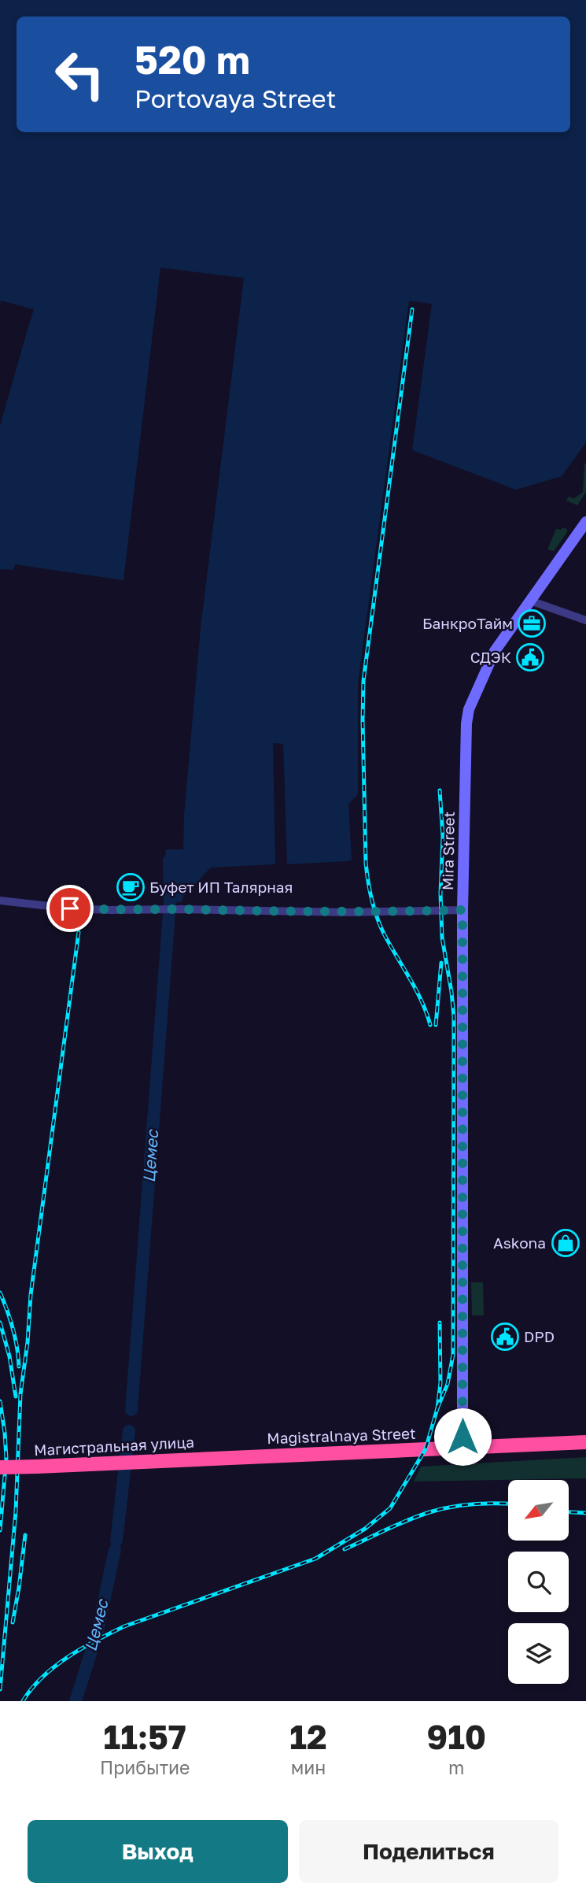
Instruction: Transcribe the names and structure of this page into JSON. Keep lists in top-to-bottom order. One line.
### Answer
{"streets":{"highway":["Magistralnaya Street","Магистральная улица"],"street":["Mira Street"]},"crossings":[["Mira Street","Magistralnaya Street"],["Magistralnaya Street","Магистральная улица"]],"water":["Цемес"],"places":{"office":["БанкроТайм"],"public building":["СДЭК","DPD"],"cafe":["Буфет ИП Талярная"],"shop":["Askona"]},"north":"bottom left","page":{"turn":["520 m","Portovaya Street"],"eta":["11:57","Прибытие","12","мин","910","m"],"buttons":["Выход","Поделиться"]}}
